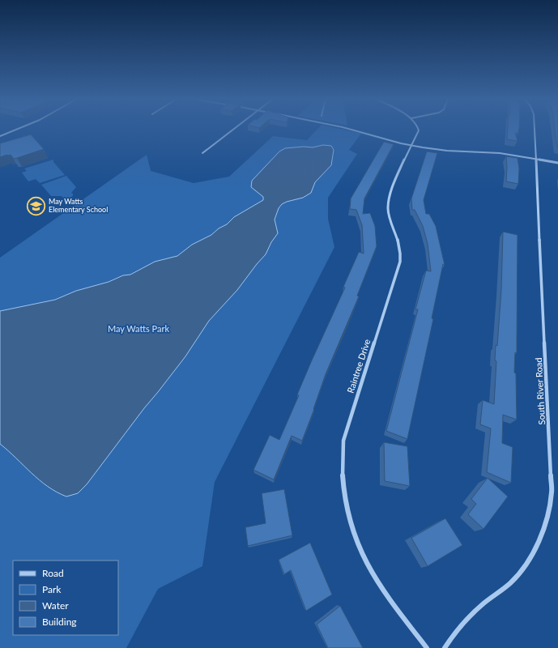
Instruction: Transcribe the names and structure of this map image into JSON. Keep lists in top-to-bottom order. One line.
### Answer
{"streets":{"street":["Raintree Drive","South River Road"]},"parks":["May Watts Park"],"places":{"school or university":["May Watts Elementary School"]},"legend":["Road","Park","Water","Building"]}
